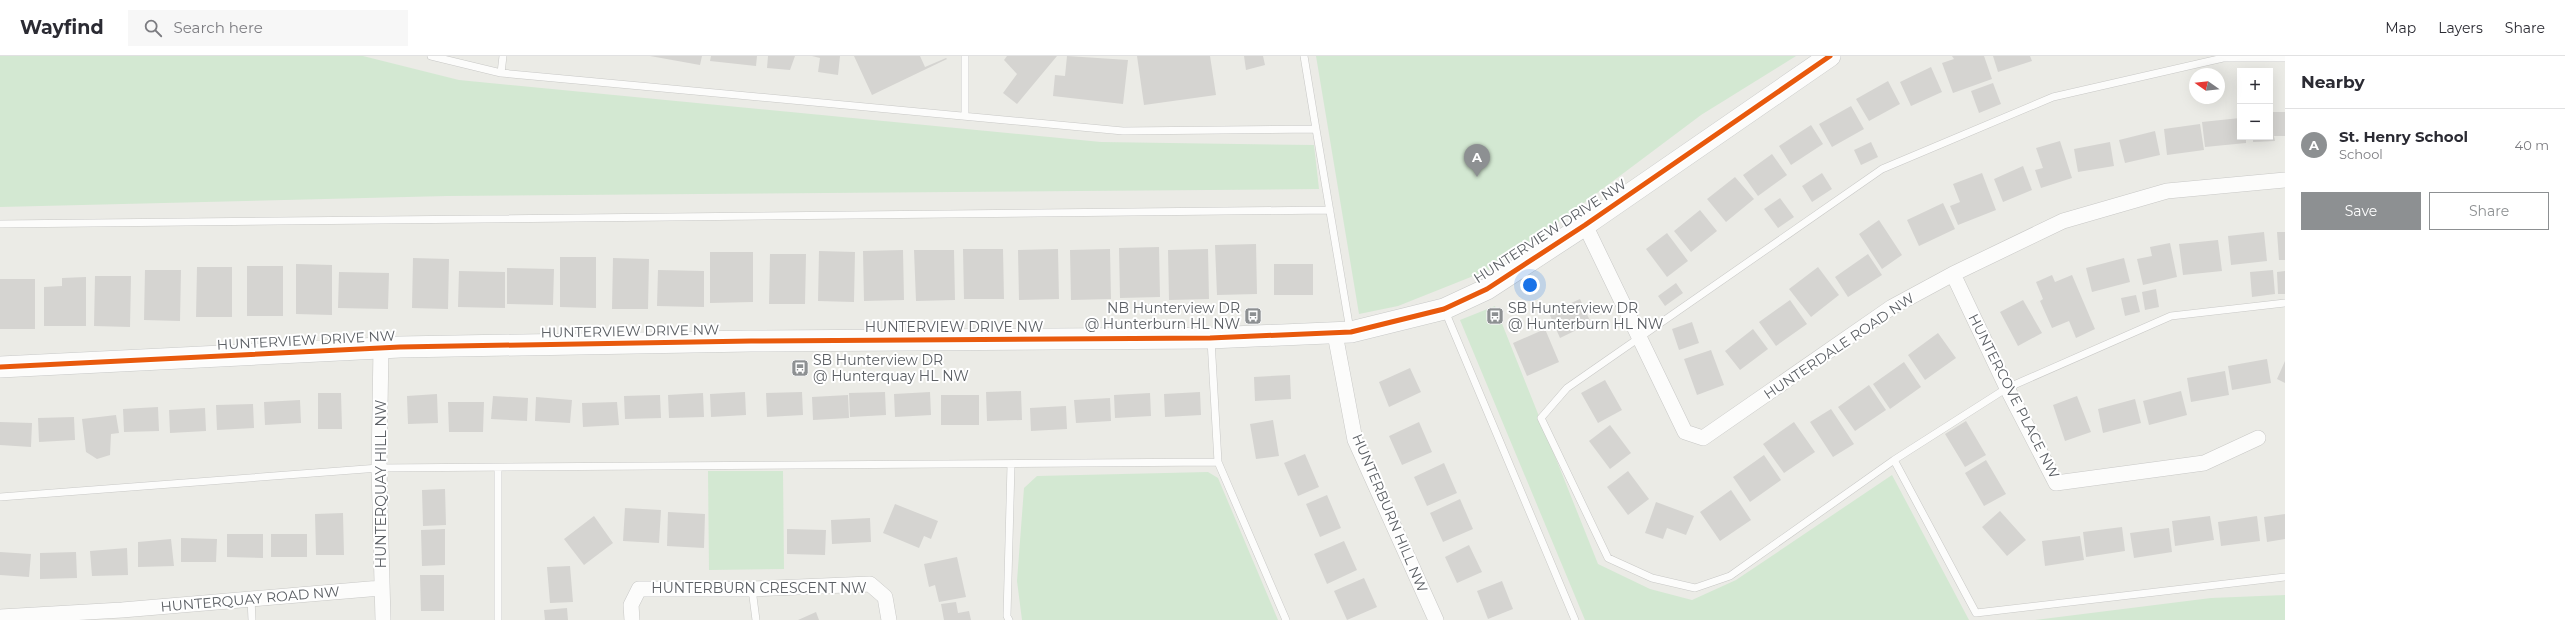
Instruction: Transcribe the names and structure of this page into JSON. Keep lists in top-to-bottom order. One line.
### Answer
{"streets":{"street":["HUNTERVIEW DRIVE NW","HUNTERDALE ROAD NW","HUNTERCOVE PLACE NW","HUNTERQUAY HILL NW","HUNTERBURN HILL NW","HUNTERBURN CRESCENT NW","HUNTERQUAY ROAD NW"]},"crossings":[["HUNTERVIEW DRIVE NW","HUNTERDALE ROAD NW"],["HUNTERVIEW DRIVE NW","HUNTERQUAY HILL NW"],["HUNTERVIEW DRIVE NW","HUNTERBURN HILL NW"],["HUNTERDALE ROAD NW","HUNTERCOVE PLACE NW"],["HUNTERQUAY HILL NW","HUNTERQUAY ROAD NW"]],"places":{"bus stop":["NB Hunterview DR @ Hunterburn HL NW","SB Hunterview DR @ Hunterburn HL NW","SB Hunterview DR @ Hunterquay HL NW"]},"north":"left","page":{"header":"Wayfind","search":"Search here","nav":["Map","Layers","Share"],"heading":"Nearby","map_buttons":["+","−"],"list":[{"mark":"A","name":"St. Henry School","note":"School","value":"40 m"}],"pins":"A","buttons":["Save","Share"]}}
